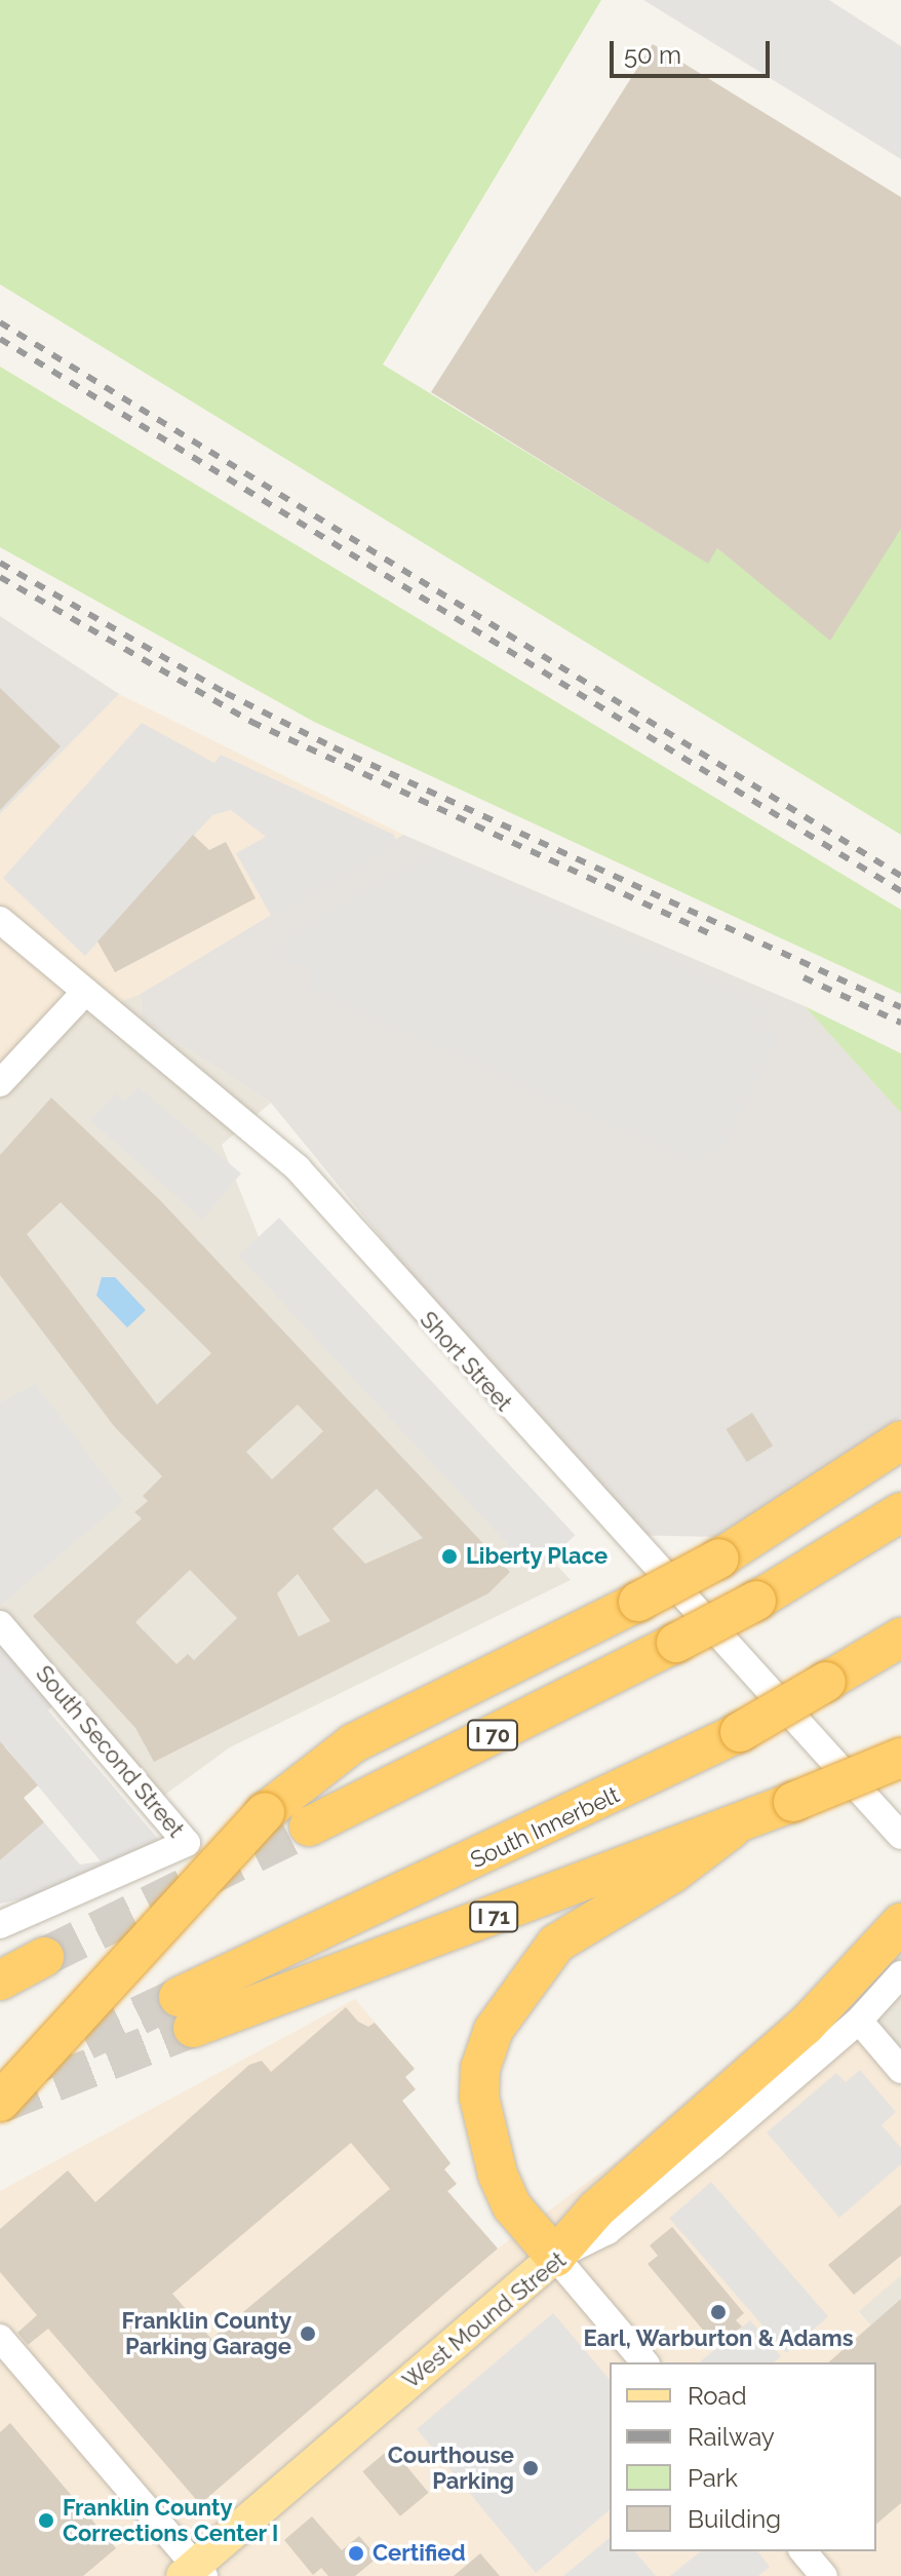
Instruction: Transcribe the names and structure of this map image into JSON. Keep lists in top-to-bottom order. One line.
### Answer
{"streets":{"highway":["I 70","South Innerbelt","I 71"],"main road":["West Mound Street"],"street":["Short Street","South Second Street"]},"crossings":[["South Innerbelt","I 71"]],"places":["Liberty Place","Earl, Warburton & Adams","Franklin County Parking Garage","Courthouse Parking","Franklin County Corrections Center I","Certified"],"legend":["Road","Railway","Park","Building"],"scale_bar":"50 m"}
